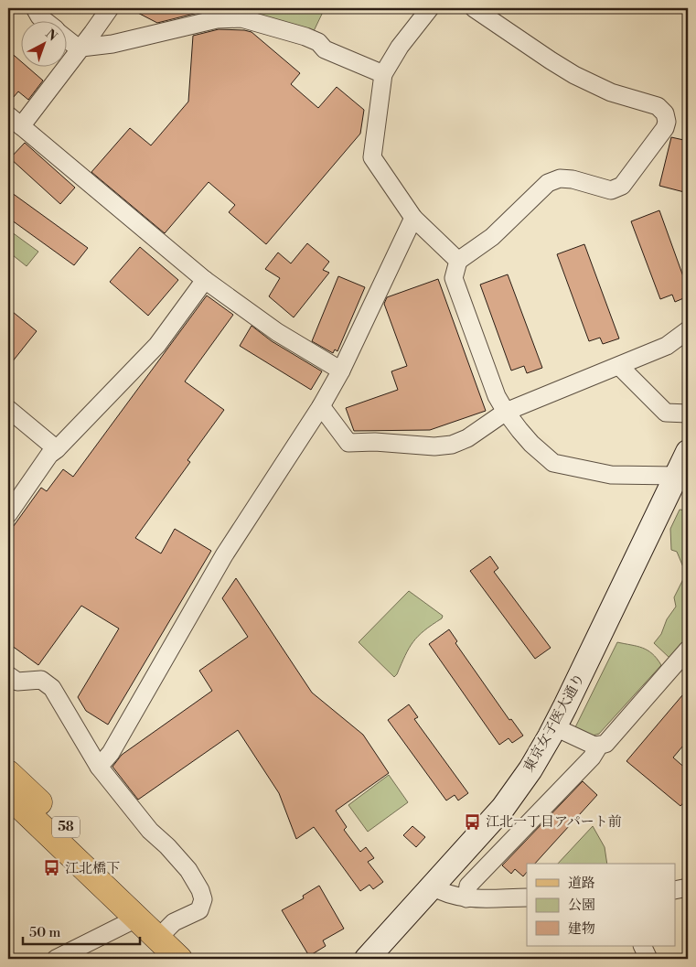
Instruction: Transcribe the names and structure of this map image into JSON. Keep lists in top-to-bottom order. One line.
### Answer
{"streets":{"main road":["58"],"street":["東京女子医大通り"]},"places":{"bus stop":["江北一丁目アパート前","江北橋下"]},"legend":["道路","公園","建物"],"scale_bar":"50 m","north":"top right"}
